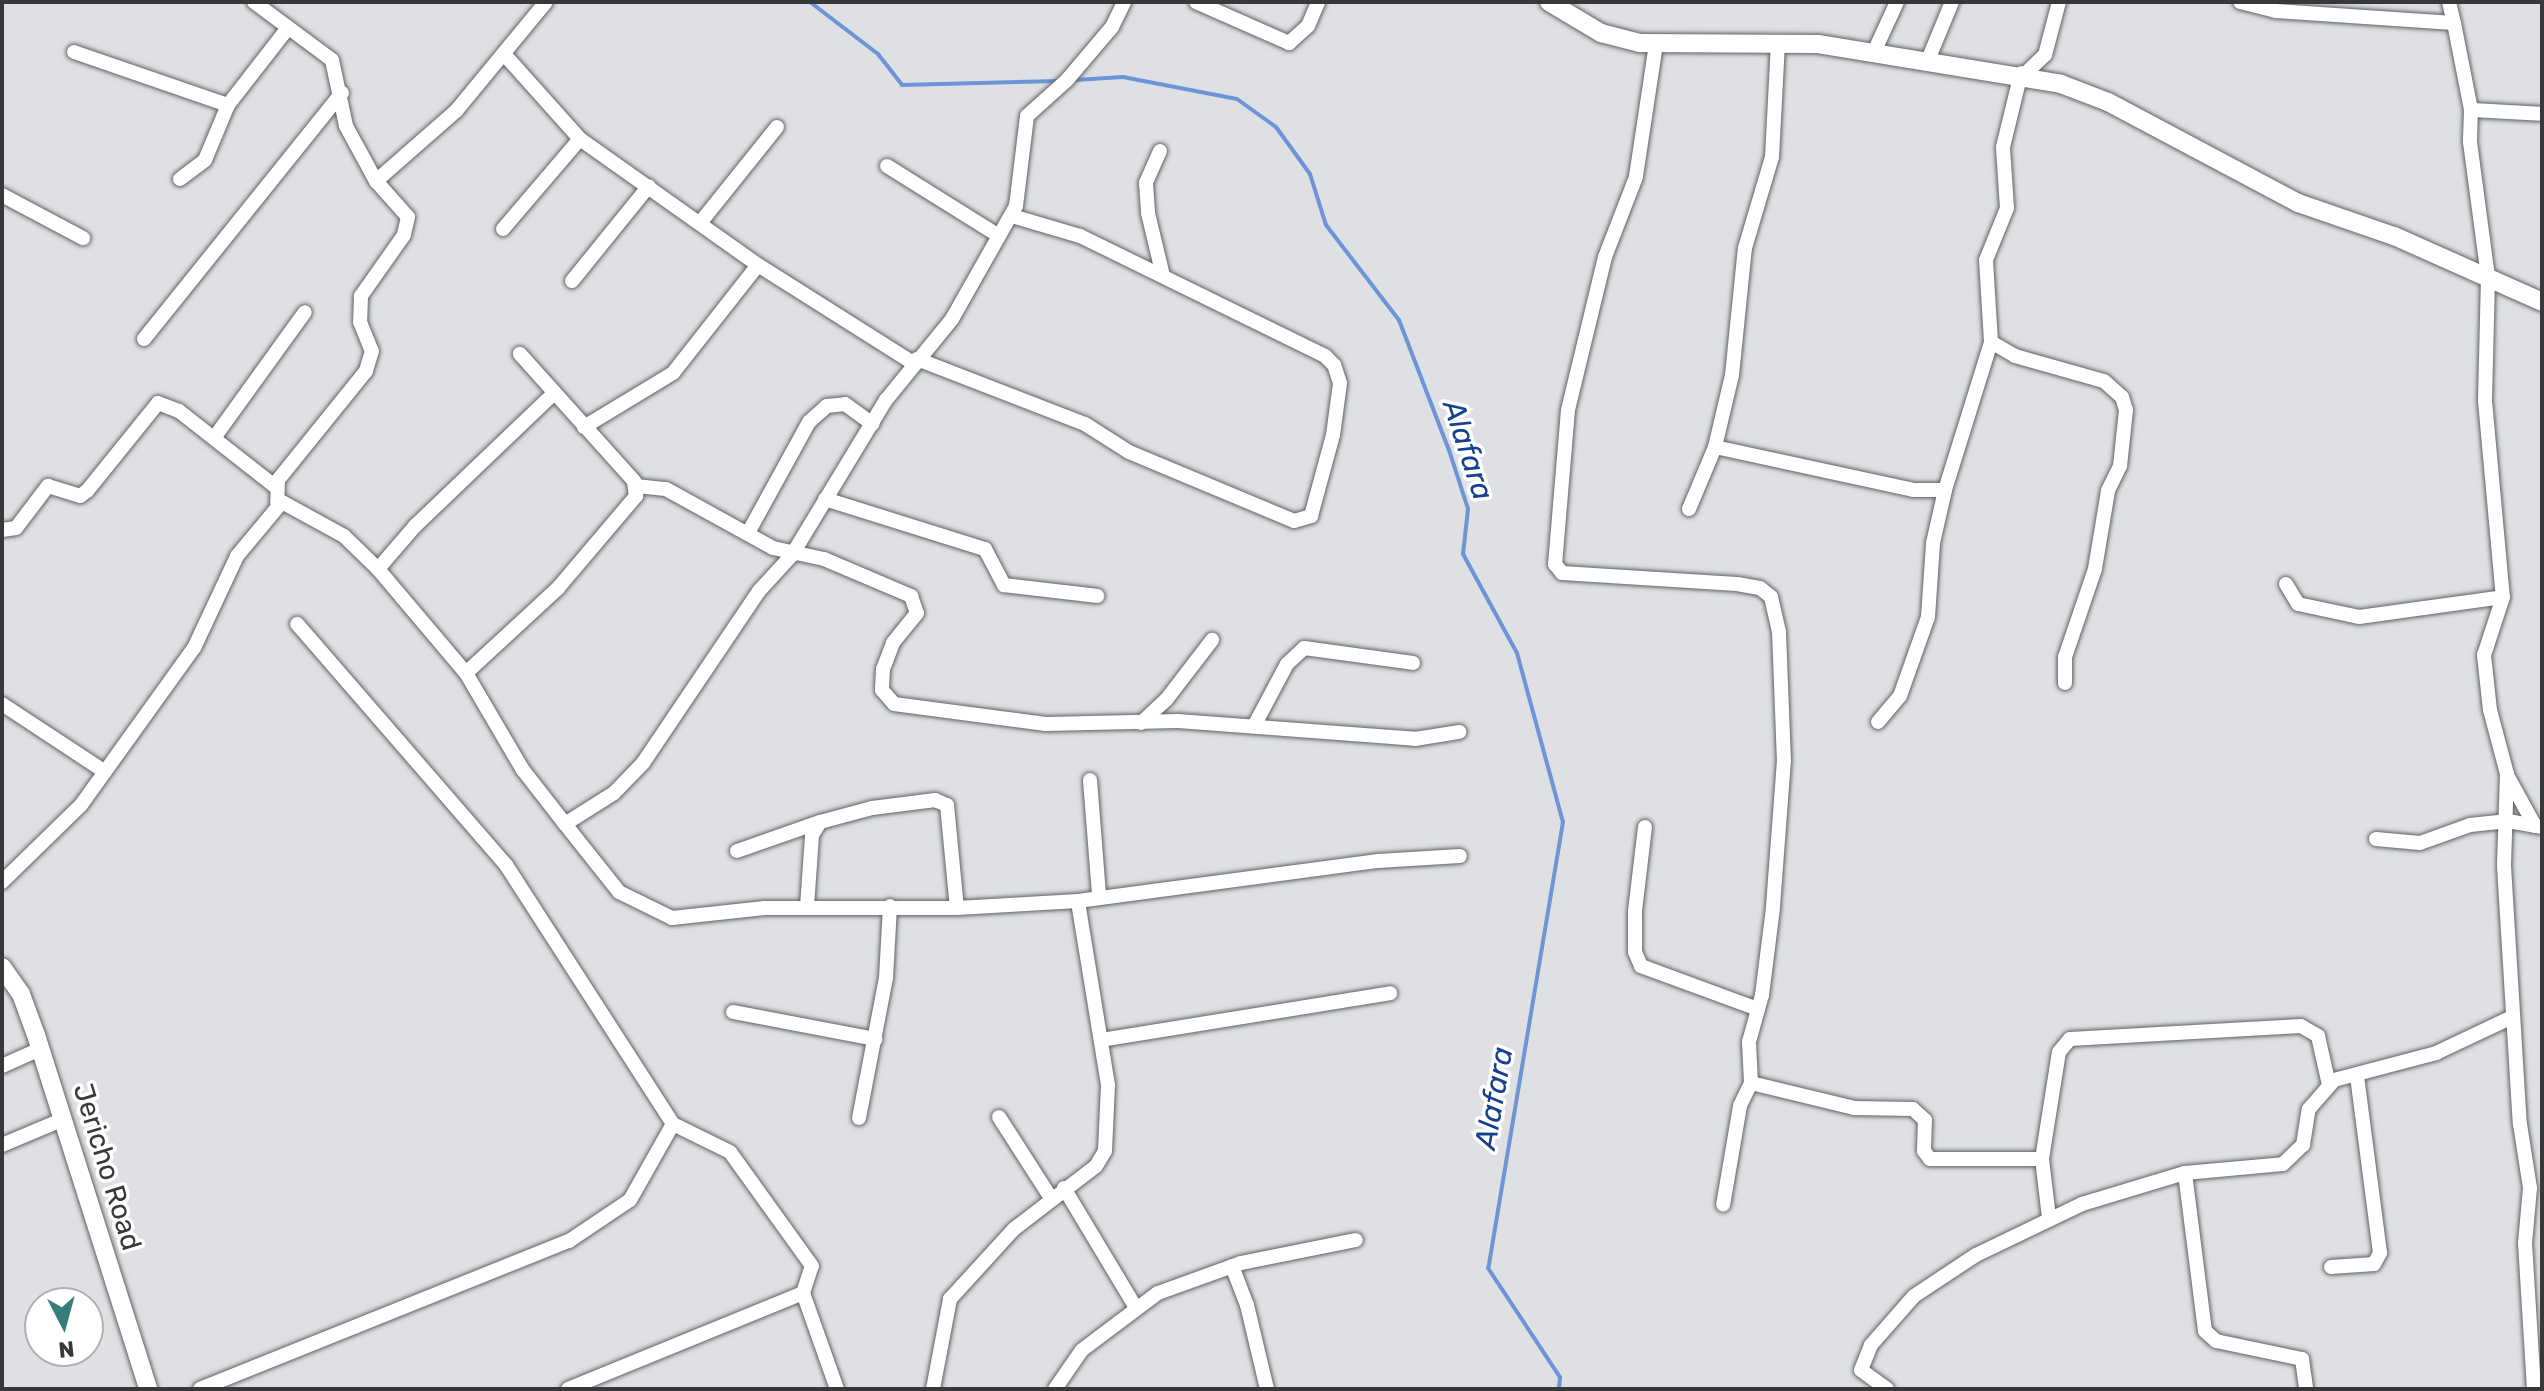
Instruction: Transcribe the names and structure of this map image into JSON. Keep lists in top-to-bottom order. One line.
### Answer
{"streets":{"street":["Jericho Road"]},"water":["Alafara"],"north":"bottom"}
